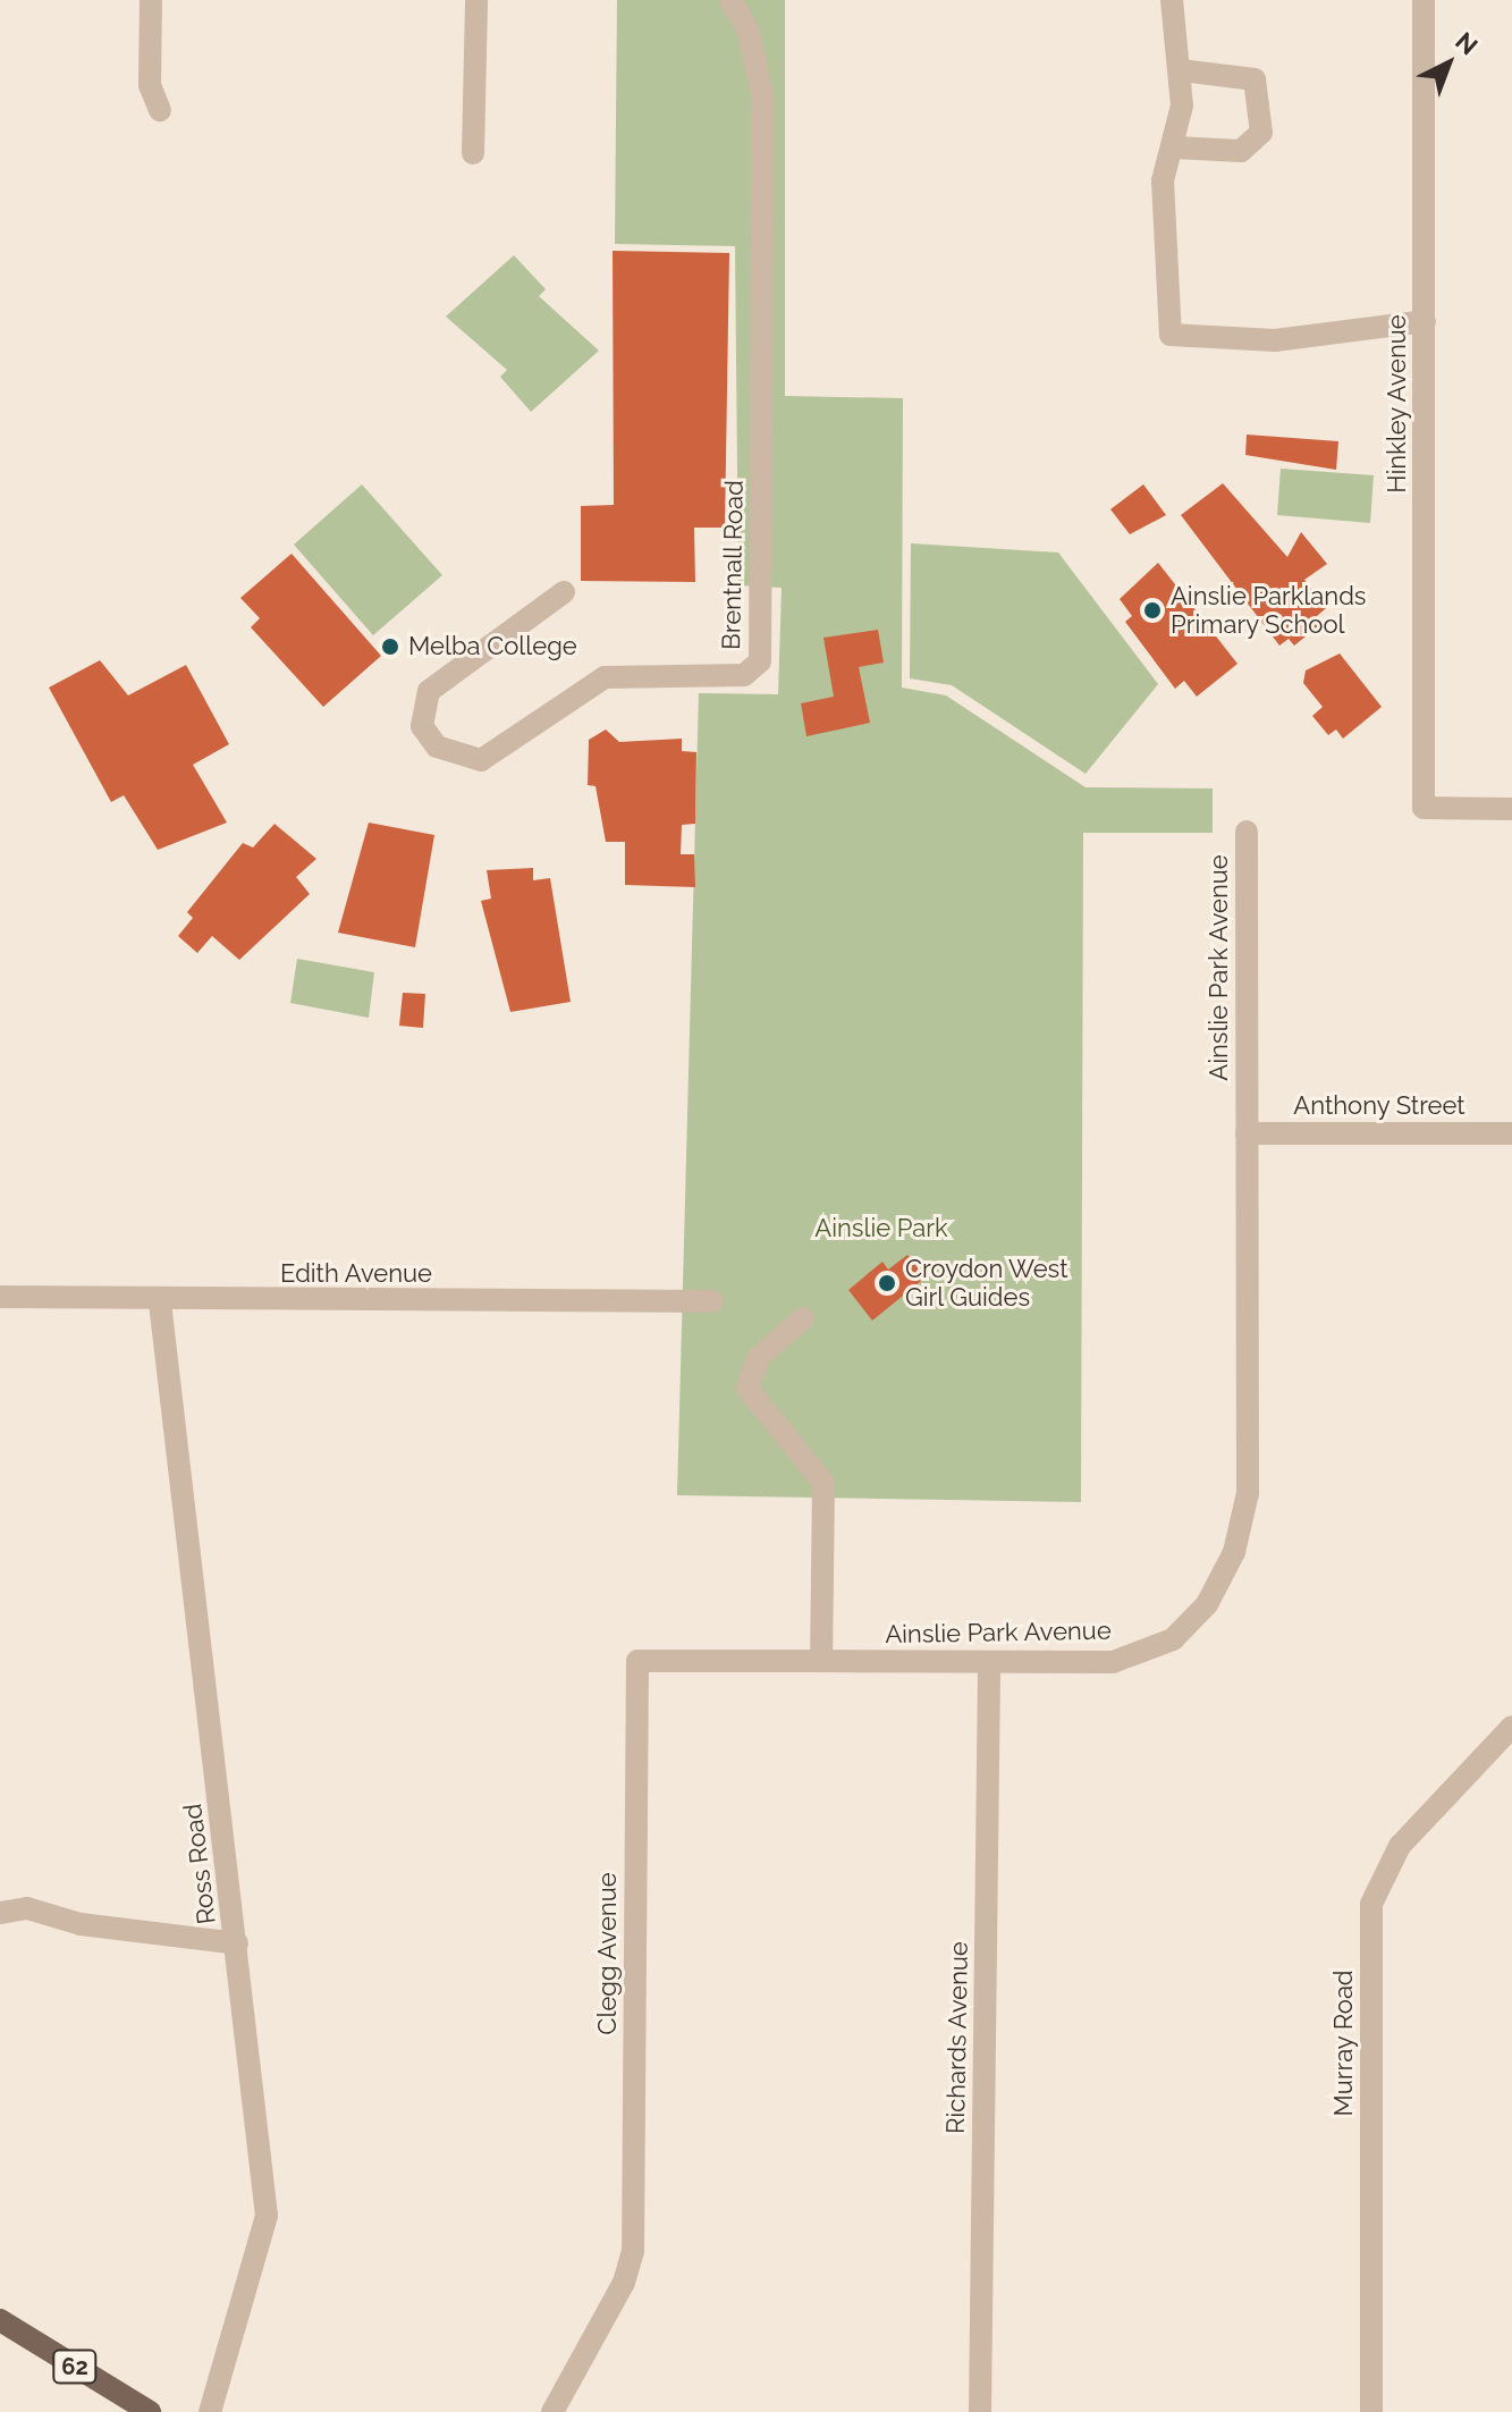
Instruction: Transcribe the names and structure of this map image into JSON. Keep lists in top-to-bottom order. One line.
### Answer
{"streets":{"main road":["62"],"street":["Hinkley Avenue","Brentnall Road","Ainslie Park Avenue","Anthony Street","Edith Avenue","Ross Road","Clegg Avenue","Richards Avenue","Murray Road"]},"crossings":[["Ainslie Park Avenue","Anthony Street"],["Ainslie Park Avenue","Clegg Avenue"],["Ainslie Park Avenue","Richards Avenue"],["Edith Avenue","Ross Road"]],"parks":["Ainslie Park"],"places":["Ainslie Parklands Primary School","Melba College","Croydon West Girl Guides"],"north":"top right"}
